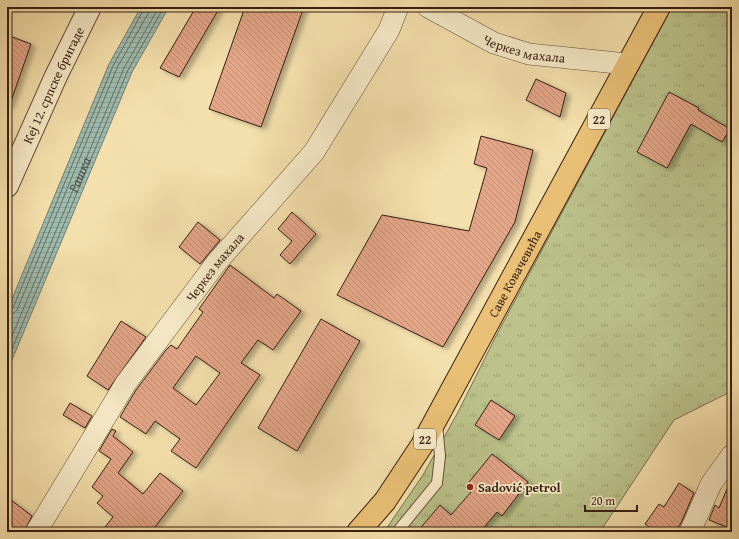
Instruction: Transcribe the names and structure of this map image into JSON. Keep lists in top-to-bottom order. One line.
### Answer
{"streets":{"main road":["22","Саве Ковачевића"],"street":["Черкез махала","Кеј 12. српске бригаде"]},"crossings":[["Черкез махала","Саве Ковачевића"]],"water":["Рашка"],"places":["Sadović petrol"],"scale_bar":"20 m"}
